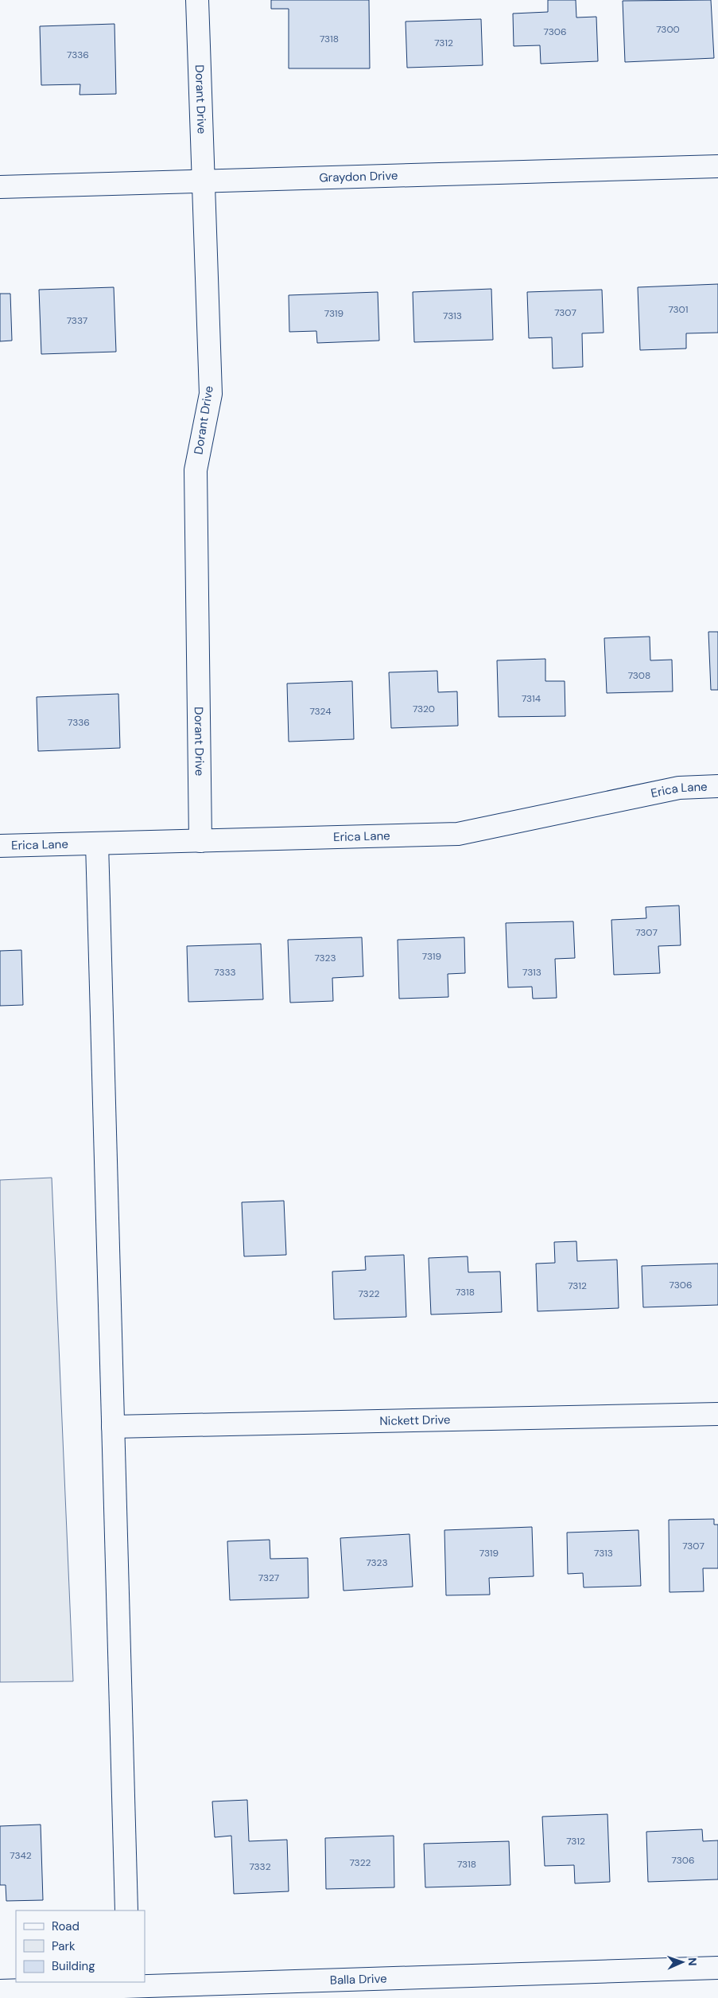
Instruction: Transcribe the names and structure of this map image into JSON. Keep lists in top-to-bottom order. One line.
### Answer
{"streets":{"street":["Dorant Drive","Graydon Drive","Erica Lane","Nickett Drive","Balla Drive"]},"crossings":[["Dorant Drive","Graydon Drive"],["Dorant Drive","Erica Lane"]],"house_numbers":["7300","7306","7318","7312","7336","7301","7307","7319","7313","7337","7308","7314","7320","7324","7336","7307","7319","7323","7333","7313","7306","7312","7318","7322","7307","7319","7313","7323","7327","7312","7342","7306","7322","7318","7332"],"legend":["Road","Park","Building"],"north":"right"}
